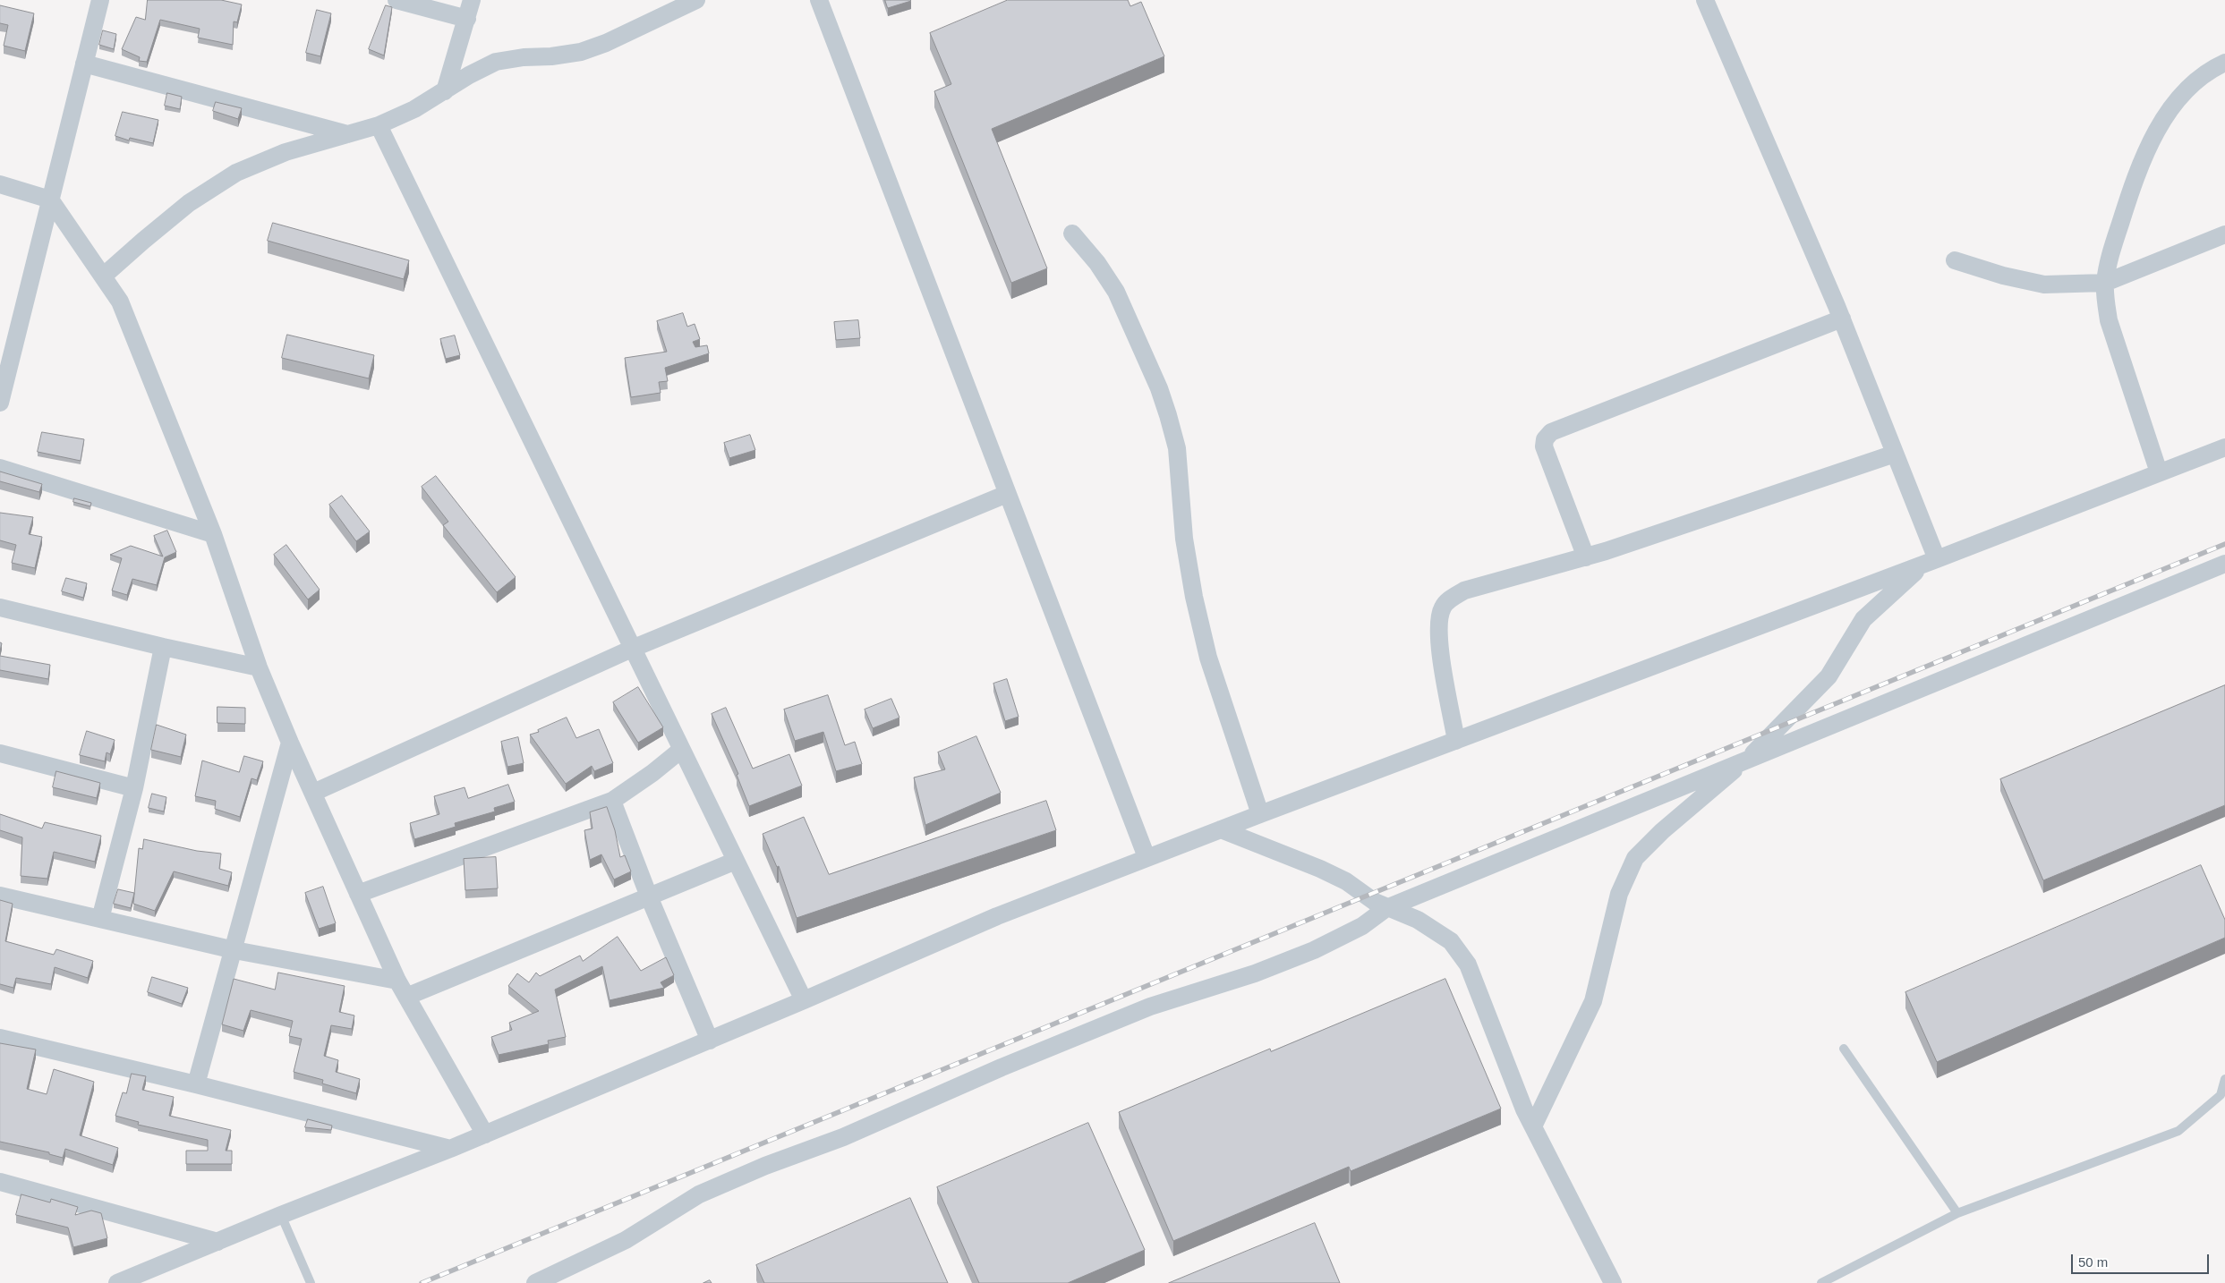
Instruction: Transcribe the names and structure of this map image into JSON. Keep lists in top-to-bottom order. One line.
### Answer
{"scale_bar":"50 m"}
